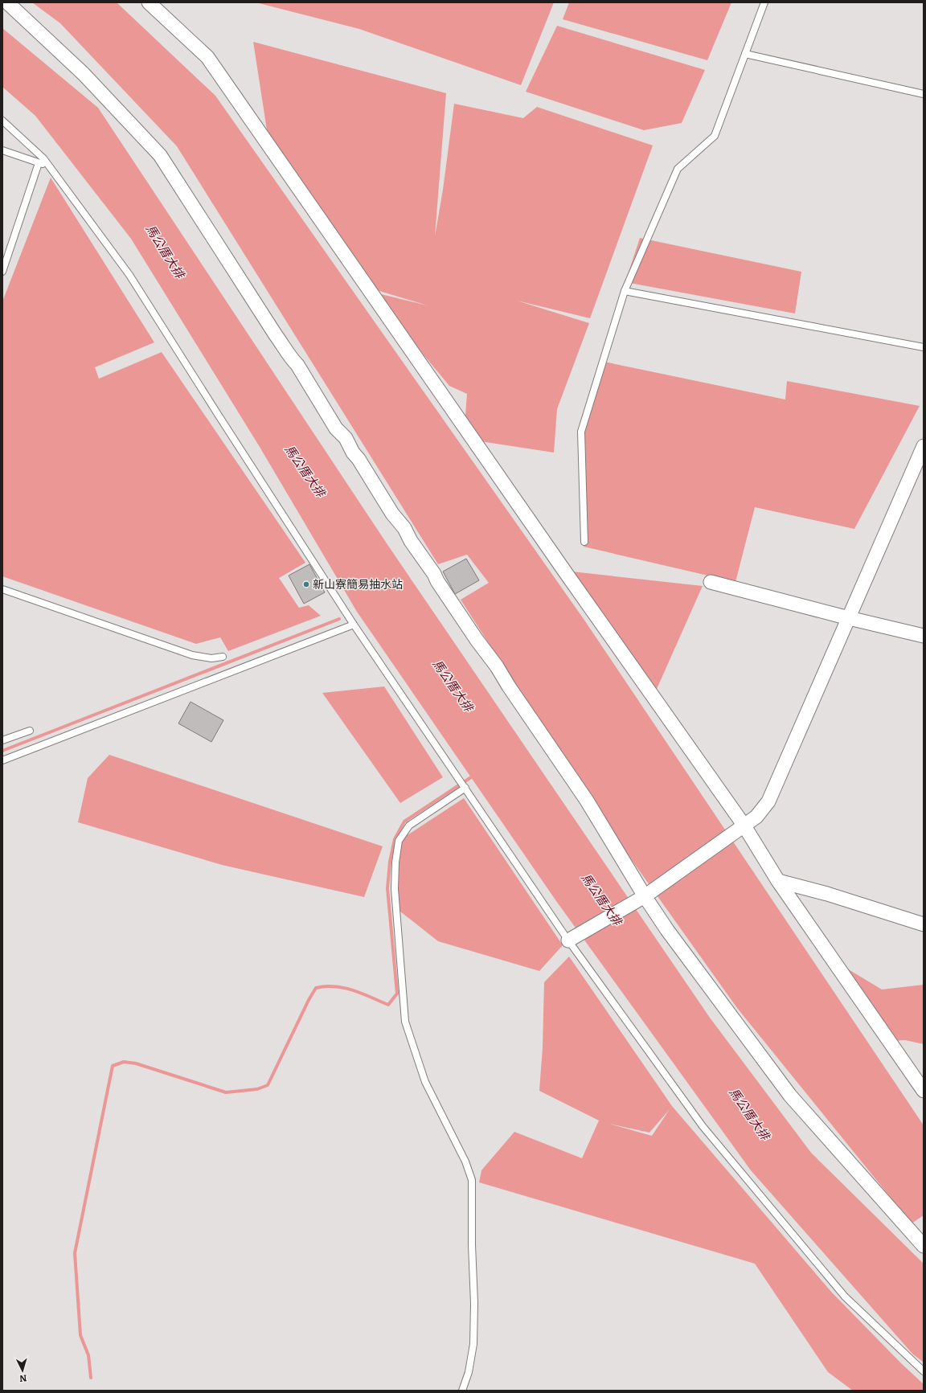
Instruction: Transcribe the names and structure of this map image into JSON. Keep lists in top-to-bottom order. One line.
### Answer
{"water":["馬公厝大排"],"places":["新山寮簡易抽水站"],"north":"bottom"}
